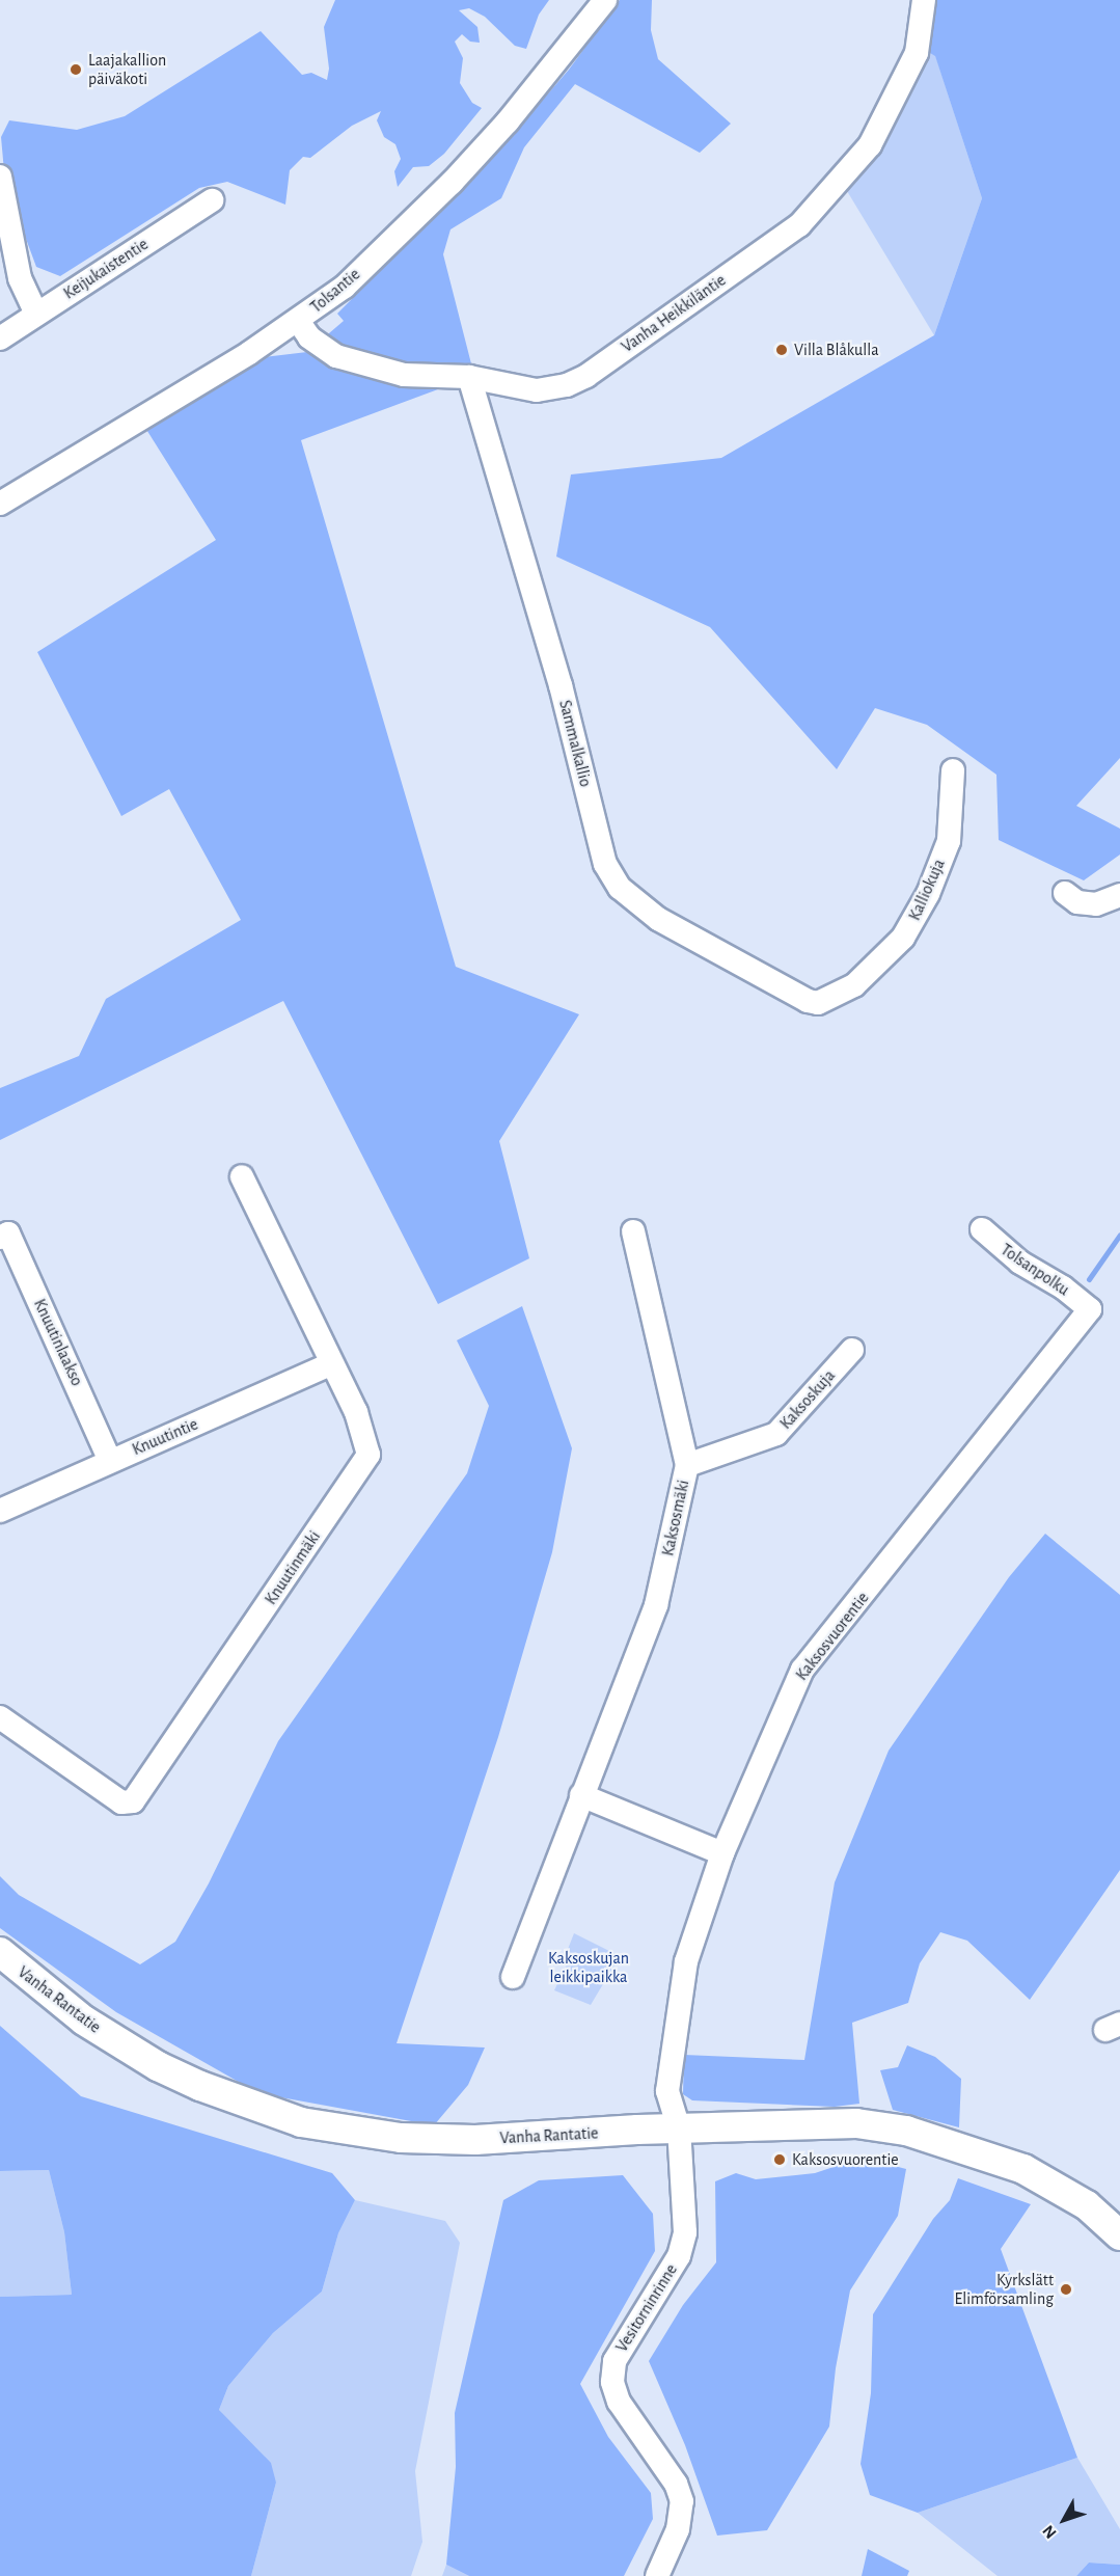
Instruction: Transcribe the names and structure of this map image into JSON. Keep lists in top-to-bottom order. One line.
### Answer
{"streets":{"main road":["Vanha Rantatie"],"street":["Keijukaistentie","Tolsantie","Vanha Heikkiläntie","Sammalkallio","Kalliokuja","Tolsanpolku","Knuutinlaakso","Kaksoskuja","Knuutintie","Kaksosmäki","Knuutinmäki","Kaksosvuorentie","Vesitorninrinne"]},"crossings":[["Tolsantie","Vanha Heikkiläntie"],["Vanha Heikkiläntie","Sammalkallio"],["Sammalkallio","Kalliokuja"],["Tolsanpolku","Kaksosvuorentie"],["Knuutinlaakso","Knuutintie"],["Kaksoskuja","Kaksosmäki"],["Knuutintie","Knuutinmäki"],["Kaksosvuorentie","Vanha Rantatie"],["Kaksosvuorentie","Vesitorninrinne"],["Vanha Rantatie","Vesitorninrinne"]],"parks":["Kaksoskujan leikkipaikka"],"places":["Laajakallion päiväkoti","Villa Blåkulla","Kaksosvuorentie","Kyrkslätt Elimförsamling"],"north":"bottom left"}
